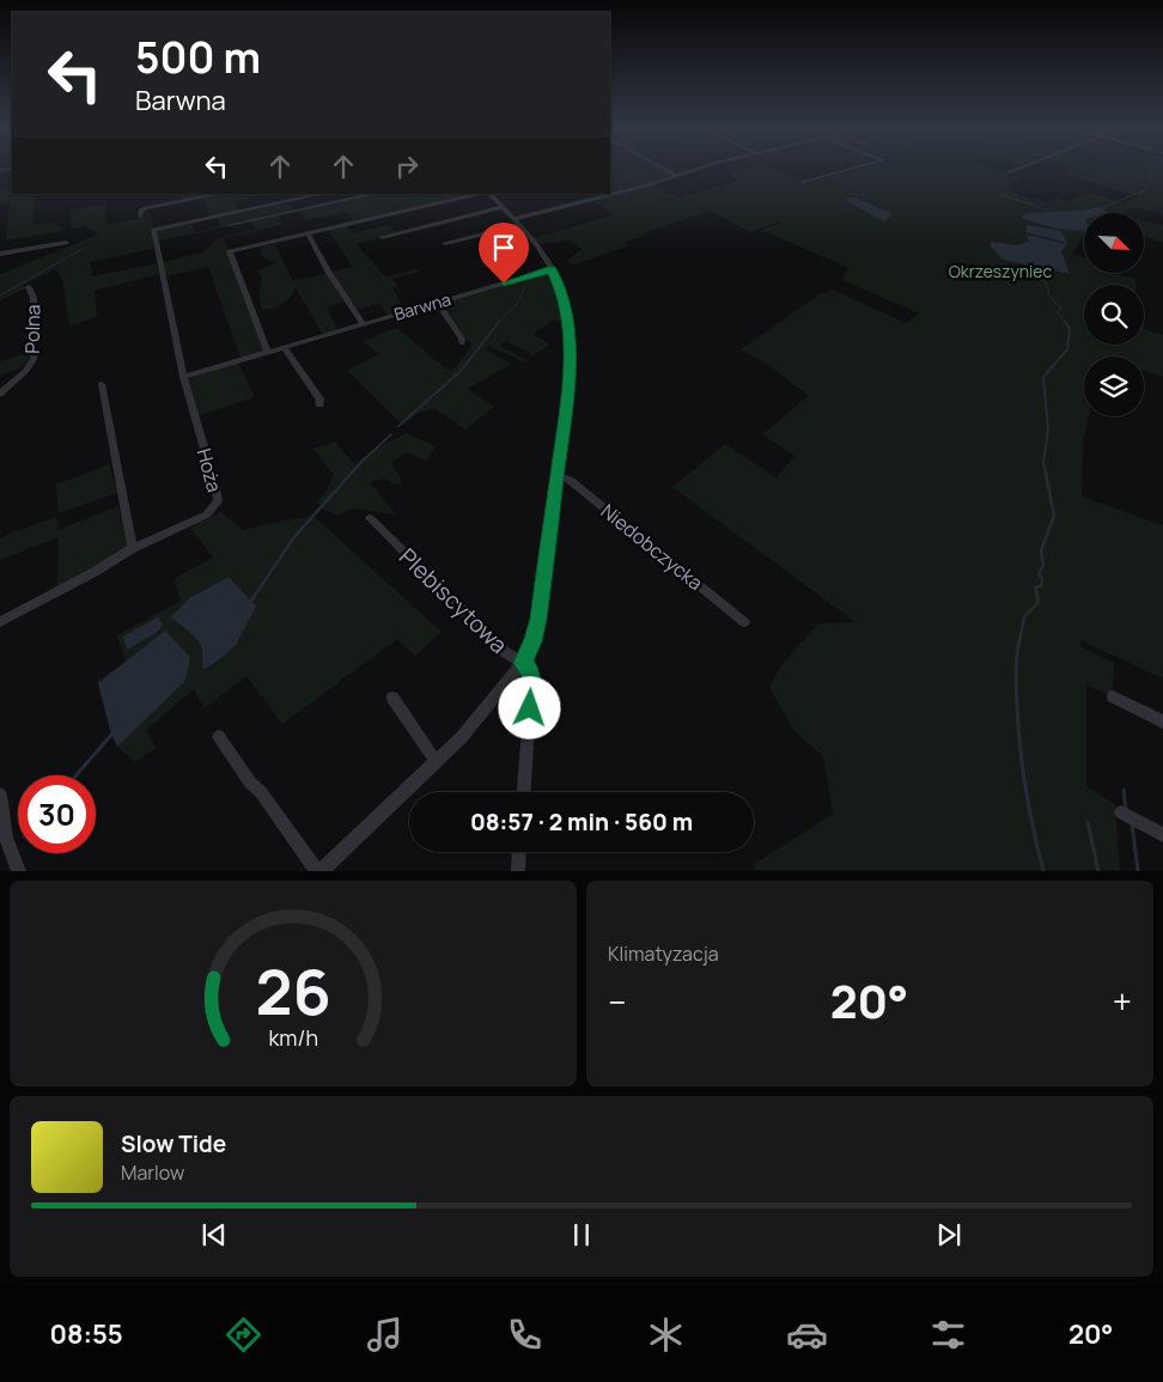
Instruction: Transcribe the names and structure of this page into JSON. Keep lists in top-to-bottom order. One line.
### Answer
{"streets":{"street":["Barwna","Polna","Hoża","Niedobczycka","Plebiscytowa"]},"crossings":[["Barwna","Hoża"]],"parks":["Okrzeszyniec"],"north":"bottom right","page":{"turn":["500 m","Barwna"],"limit":"30","trip":"08:57 · 2 min · 560 m","tile":"Klimatyzacja","heat":["−","20°","+"],"song":["Slow Tide","Marlow"],"tabs":["08:55","20°"],"gauge":["26","km/h"]}}
